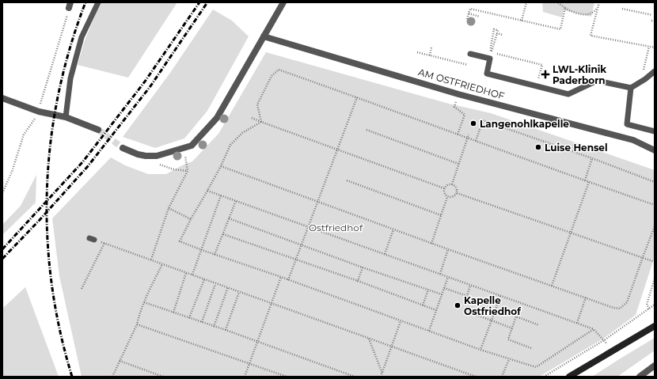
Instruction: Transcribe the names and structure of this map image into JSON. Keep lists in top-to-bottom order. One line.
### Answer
{"streets":{"street":["AM OSTFRIEDHOF"]},"parks":["Ostfriedhof"],"places":{"health":["LWL-Klinik Paderborn"],"other":["Langenohlkapelle","Luise Hensel","Kapelle Ostfriedhof"]}}
